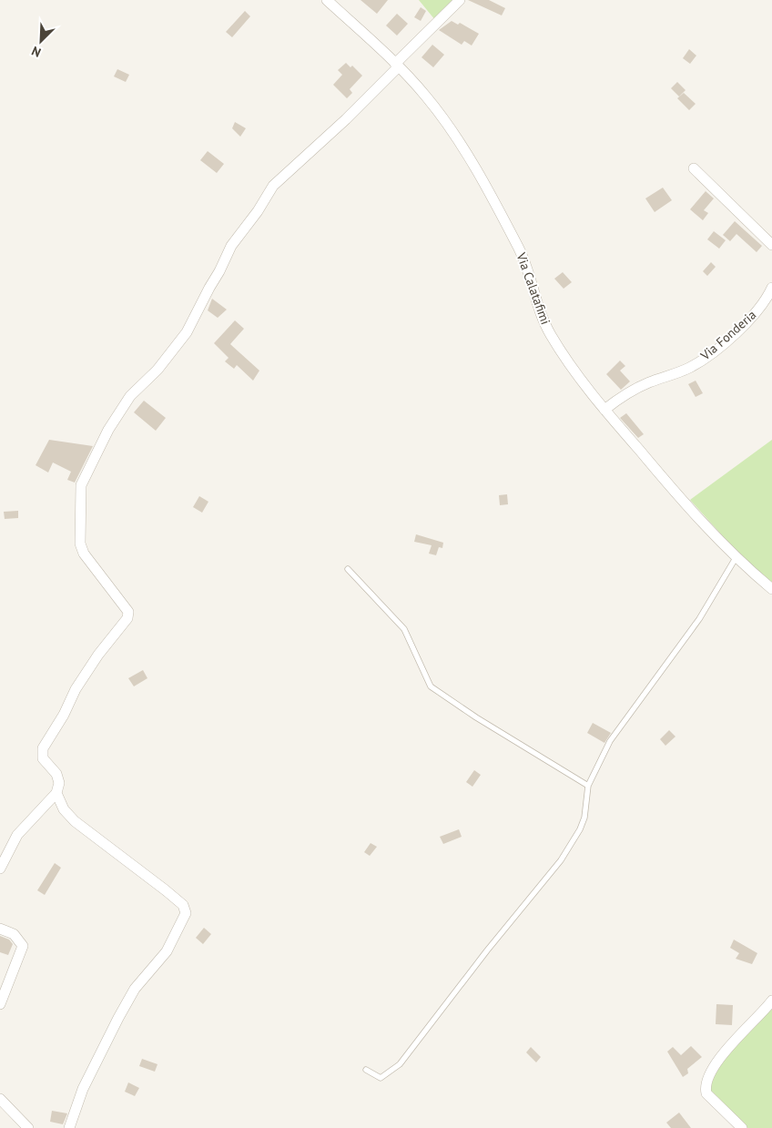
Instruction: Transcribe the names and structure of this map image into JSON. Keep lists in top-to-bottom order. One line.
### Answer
{"streets":{"street":["Via Calatafimi","Via Fonderia"]},"crossings":[["Via Calatafimi","Via Fonderia"]],"north":"bottom left"}
